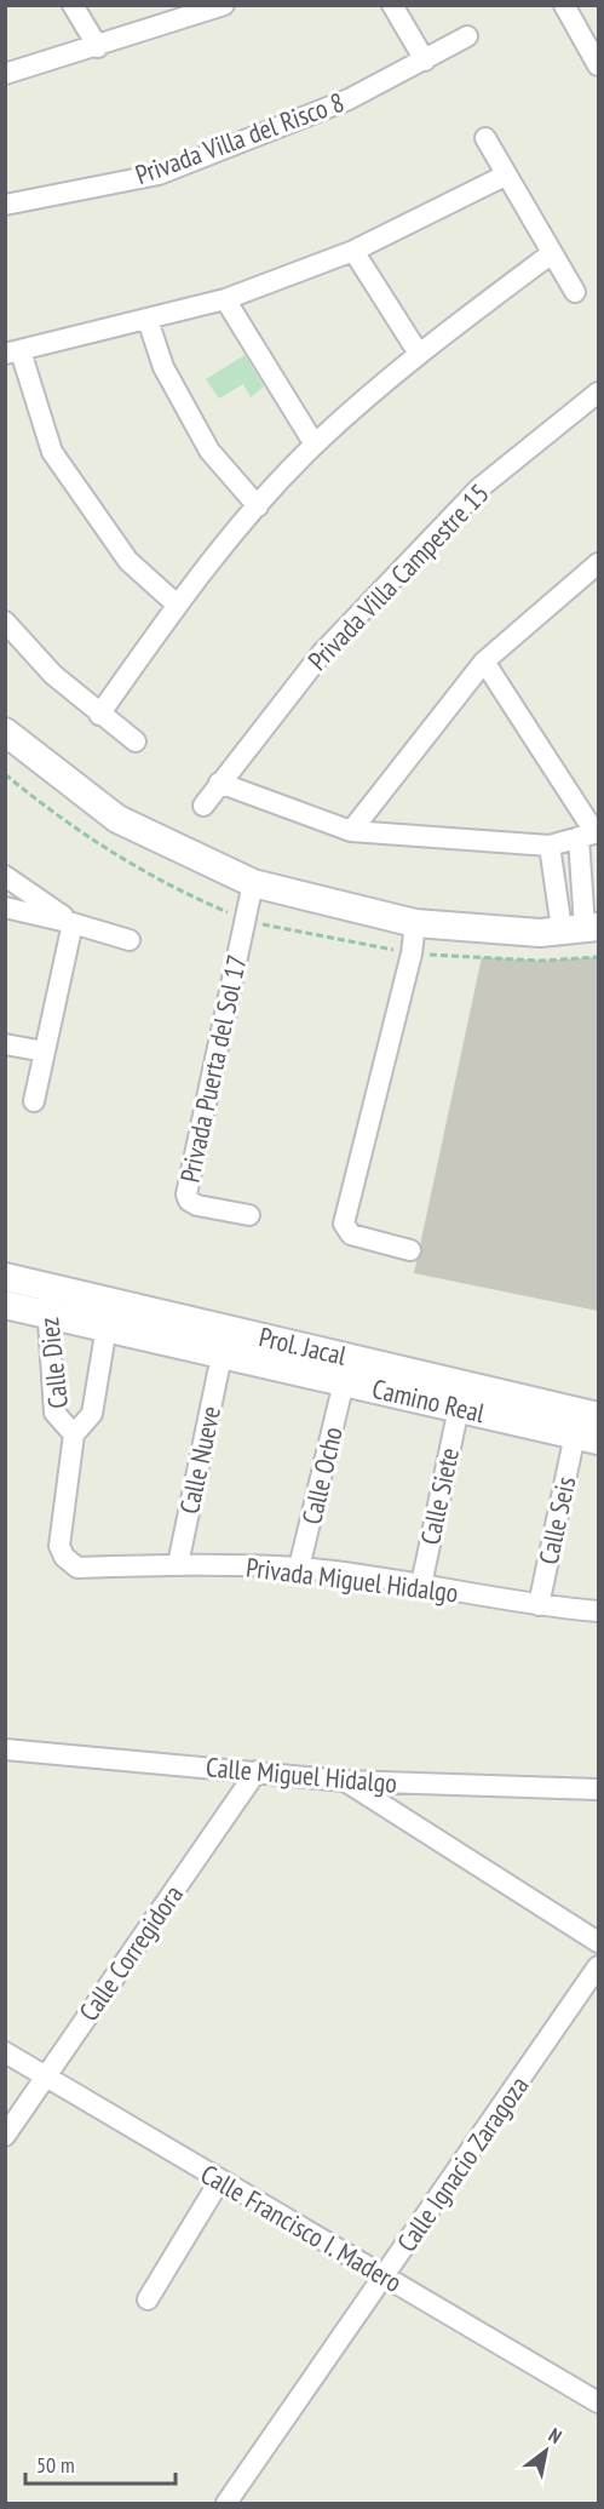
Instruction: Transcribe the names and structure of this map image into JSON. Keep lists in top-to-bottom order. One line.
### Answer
{"streets":{"street":["Privada Villa del Risco 8","Privada Villa Campestre 15","Privada Puerta del Sol 17","Prol. Jacal","Calle Diez","Camino Real","Calle Nueve","Calle Ocho","Calle Siete","Calle Seis","Privada Miguel Hidalgo","Calle Miguel Hidalgo","Calle Corregidora","Calle Ignacio Zaragoza","Calle Francisco I. Madero"]},"crossings":[["Prol. Jacal","Calle Diez"],["Prol. Jacal","Camino Real"],["Calle Diez","Camino Real"],["Calle Diez","Privada Miguel Hidalgo"],["Camino Real","Calle Nueve"],["Camino Real","Calle Ocho"],["Camino Real","Calle Siete"],["Camino Real","Calle Seis"],["Calle Nueve","Privada Miguel Hidalgo"],["Calle Ocho","Privada Miguel Hidalgo"],["Calle Siete","Privada Miguel Hidalgo"],["Calle Seis","Privada Miguel Hidalgo"],["Calle Miguel Hidalgo","Calle Corregidora"],["Calle Corregidora","Calle Francisco I. Madero"],["Calle Ignacio Zaragoza","Calle Francisco I. Madero"]],"scale_bar":"50 m","north":"top right"}
